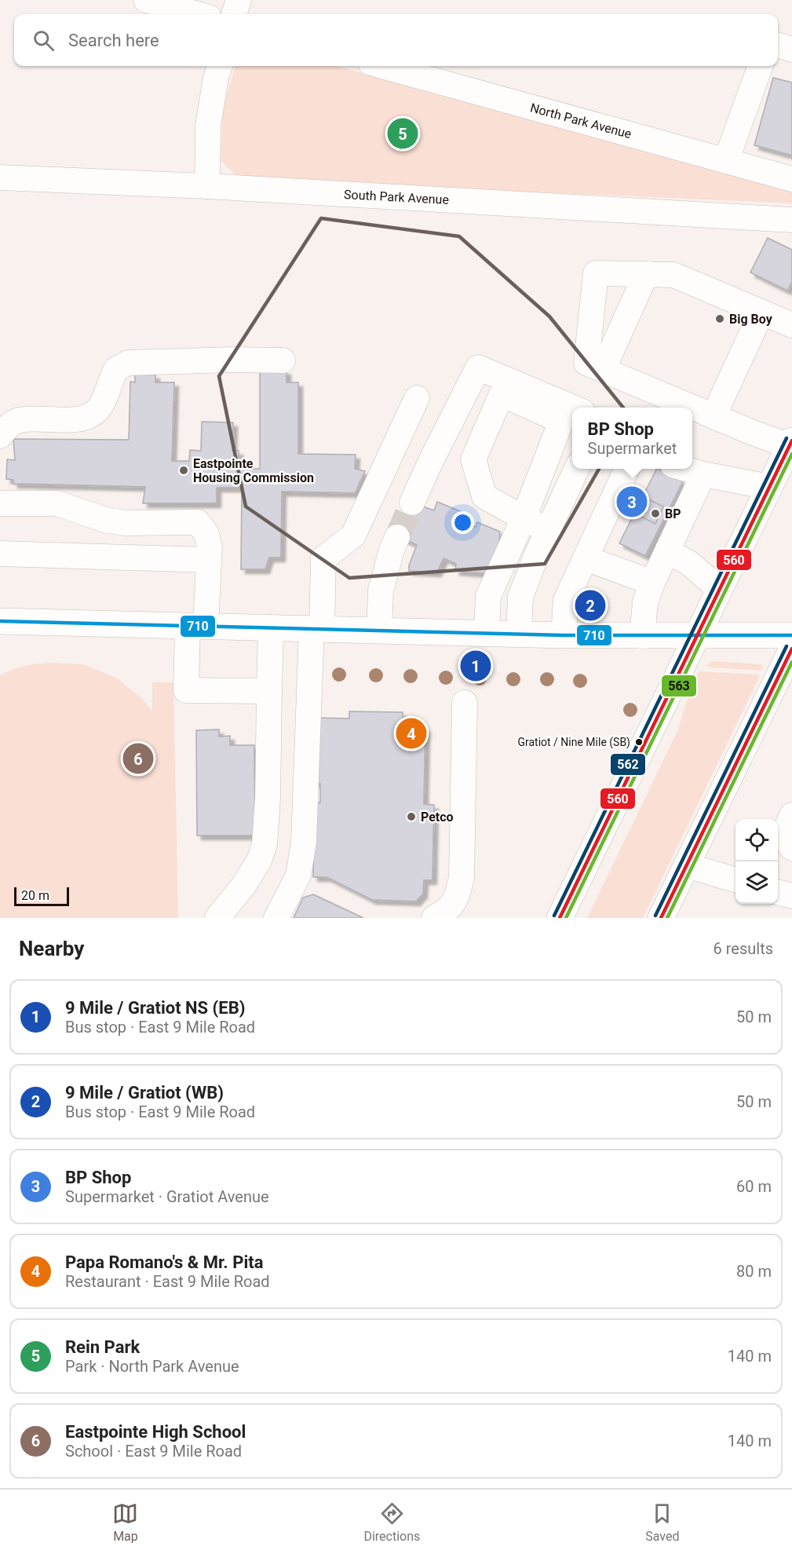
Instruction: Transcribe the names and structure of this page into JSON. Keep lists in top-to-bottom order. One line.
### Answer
{"streets":{"street":["North Park Avenue","South Park Avenue"]},"places":["Big Boy","Eastpointe Housing Commission","BP","Gratiot / Nine Mile (SB)","Petco"],"lines":["transit line 562","transit line 560","transit line 563","transit line 710"],"scale_bar":"20 m","page":{"search":"Search here","pins":["5","3","2","1","4","6"],"popup":["BP Shop","Supermarket"],"scale":"20 m","heading":["Nearby","6 results"],"list":[{"mark":"1","name":"9 Mile / Gratiot NS (EB)","note":"Bus stop · East 9 Mile Road","value":"50 m"},{"mark":"2","name":"9 Mile / Gratiot (WB)","note":"Bus stop · East 9 Mile Road","value":"50 m"},{"mark":"3","name":"BP Shop","note":"Supermarket · Gratiot Avenue","value":"60 m"},{"mark":"4","name":"Papa Romano's & Mr. Pita","note":"Restaurant · East 9 Mile Road","value":"80 m"},{"mark":"5","name":"Rein Park","note":"Park · North Park Avenue","value":"140 m"},{"mark":"6","name":"Eastpointe High School","note":"School · East 9 Mile Road","value":"140 m"}],"nav":["Map","Directions","Saved"]}}
